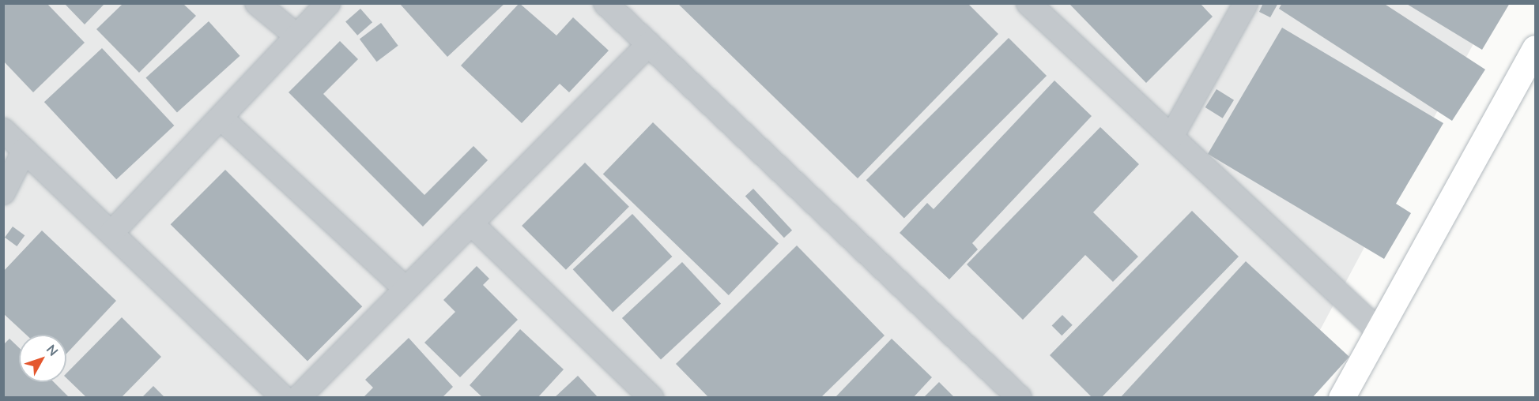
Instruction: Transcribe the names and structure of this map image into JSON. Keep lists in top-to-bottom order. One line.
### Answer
{"north":"top right"}
